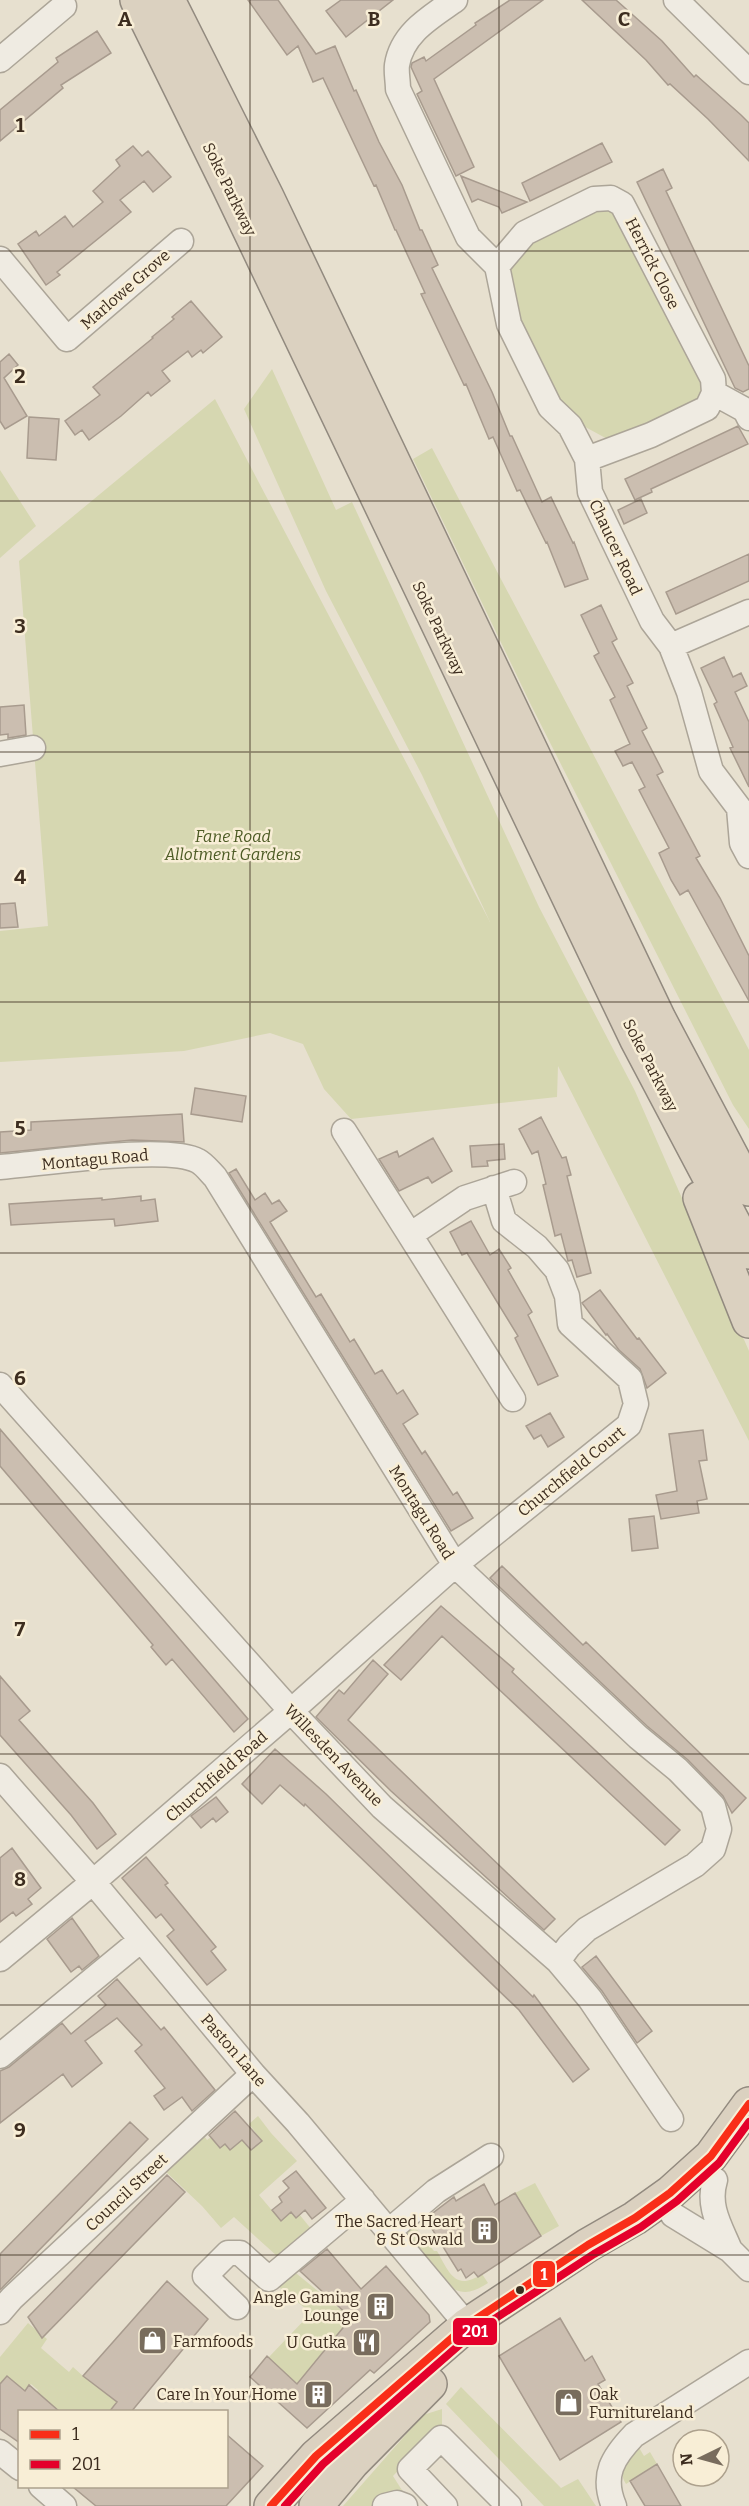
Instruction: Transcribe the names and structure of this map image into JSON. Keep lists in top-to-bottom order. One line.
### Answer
{"streets":{"highway":["Soke Parkway"],"street":["Herrick Close","Marlowe Grove","Chaucer Road","Montagu Road","Churchfield Court","Willesden Avenue","Churchfield Road","Paston Lane","Council Street"]},"crossings":[["Herrick Close","Chaucer Road"],["Montagu Road","Churchfield Court"],["Montagu Road","Willesden Avenue"],["Montagu Road","Churchfield Road"],["Churchfield Court","Churchfield Road"],["Willesden Avenue","Churchfield Road"],["Churchfield Road","Paston Lane"],["Paston Lane","Council Street"]],"parks":["Fane Road Allotment Gardens"],"places":{"building":["The Sacred Heart & St Oswald","Angle Gaming Lounge","Care In Your Home"],"shop":["Farmfoods","Oak Furnitureland"],"restaurant":["U Gutka"]},"lines":["transit line 1","transit line 201"],"legend":["1","201"],"north":"left","grid":{"columns":["A","B","C"],"rows":["1","2","3","4","5","6","7","8","9"]}}
